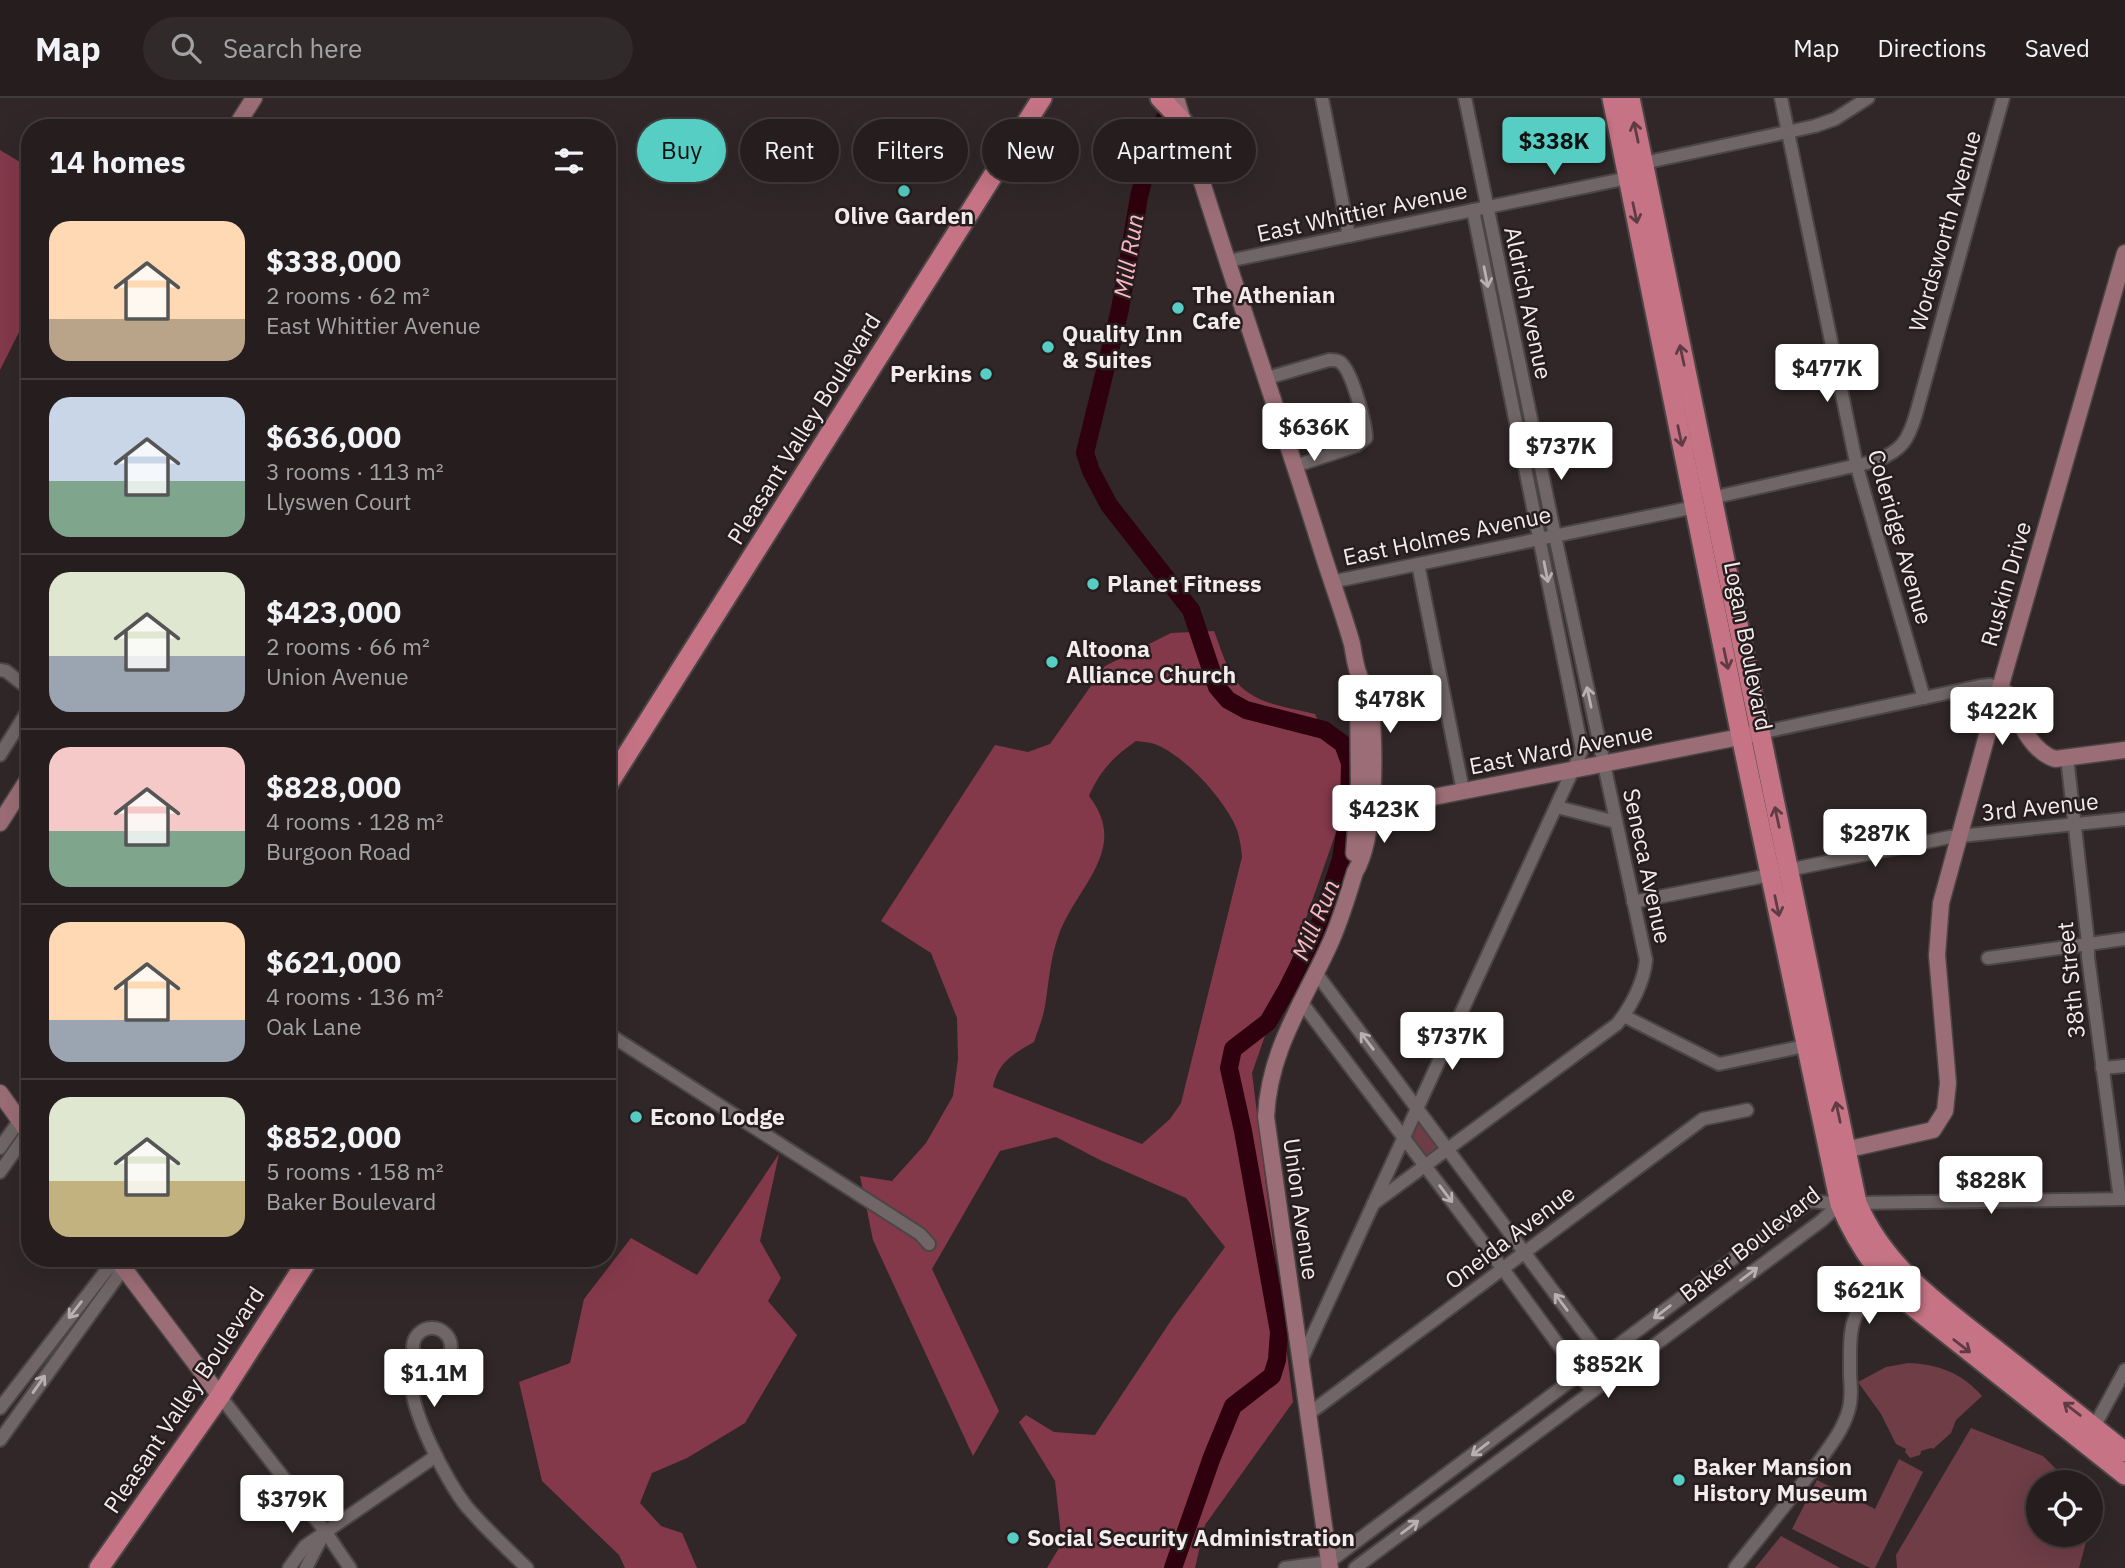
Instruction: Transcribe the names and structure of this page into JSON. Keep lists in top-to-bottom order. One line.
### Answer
{"streets":{"main road":["Pleasant Valley Boulevard","Logan Boulevard"],"street":["East Whittier Avenue","Wordsworth Avenue","Aldrich Avenue","East Holmes Avenue","Coleridge Avenue","Ruskin Drive","East Ward Avenue","3rd Avenue","Seneca Avenue","38th Street","Union Avenue","Oneida Avenue","Baker Boulevard"]},"crossings":[["East Whittier Avenue","Aldrich Avenue"],["East Whittier Avenue","Logan Boulevard"],["East Whittier Avenue","Union Avenue"],["Wordsworth Avenue","East Holmes Avenue"],["Wordsworth Avenue","Coleridge Avenue"],["Wordsworth Avenue","Logan Boulevard"],["Aldrich Avenue","East Holmes Avenue"],["Aldrich Avenue","East Ward Avenue"],["Aldrich Avenue","Seneca Avenue"],["Aldrich Avenue","Union Avenue"],["East Holmes Avenue","Logan Boulevard"],["East Holmes Avenue","Union Avenue"],["Ruskin Drive","Logan Boulevard"],["Ruskin Drive","3rd Avenue"],["Logan Boulevard","East Ward Avenue"],["Logan Boulevard","3rd Avenue"],["Logan Boulevard","Baker Boulevard"],["East Ward Avenue","Seneca Avenue"],["East Ward Avenue","Union Avenue"],["3rd Avenue","Seneca Avenue"],["3rd Avenue","38th Street"],["Union Avenue","Oneida Avenue"],["Union Avenue","Baker Boulevard"]],"water":["Mill Run"],"places":["Olive Garden","The Athenian Cafe","Quality Inn & Suites","Perkins","Planet Fitness","Altoona Alliance Church","Econo Lodge","Baker Mansion History Museum","Social Security Administration"],"page":{"header":"Map","search":"Search here","nav":["Map","Directions","Saved"],"price":["$338K","$477K","$636K","$737K","$478K","$422K","$423K","$287K","$737K","$828K","$621K","$852K","$1.1M","$379K"],"chip":["Buy","Rent","Filters","New","Apartment"],"heading":"14 homes","list":[{"name":"$338,000","note":"2 rooms · 62 m² · East Whittier Avenue"},{"name":"$636,000","note":"3 rooms · 113 m² · Llyswen Court"},{"name":"$423,000","note":"2 rooms · 66 m² · Union Avenue"},{"name":"$828,000","note":"4 rooms · 128 m² · Burgoon Road"},{"name":"$621,000","note":"4 rooms · 136 m² · Oak Lane"},{"name":"$852,000","note":"5 rooms · 158 m² · Baker Boulevard"}]}}
